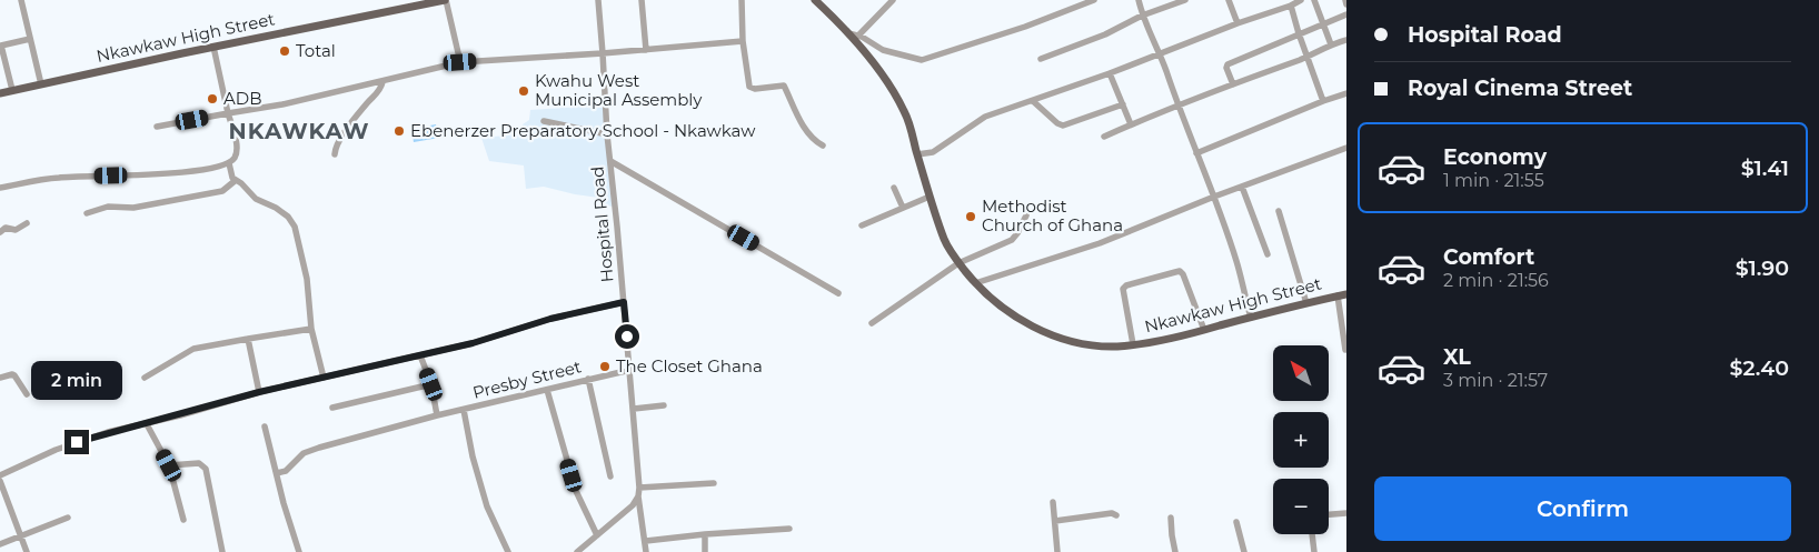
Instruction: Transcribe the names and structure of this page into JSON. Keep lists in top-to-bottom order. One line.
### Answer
{"streets":{"main road":["Nkawkaw High Street"],"street":["Hospital Road","Presby Street"]},"crossings":[["Hospital Road","Presby Street"]],"districts":["NKAWKAW"],"places":["Total","Kwahu West Municipal Assembly","ADB","Ebenerzer Preparatory School - Nkawkaw","Methodist Church of Ghana","The Closet Ghana"],"north":"top left","page":{"banner":["Hospital Road","Royal Cinema Street"],"list":[{"name":"Economy","note":"1 min · 21:55","value":"$1.41"},{"name":"Comfort","note":"2 min · 21:56","value":"$1.90"},{"name":"XL","note":"3 min · 21:57","value":"$2.40"}],"map_buttons":["+","−"],"bubble":"2 min","buttons":"Confirm"}}
